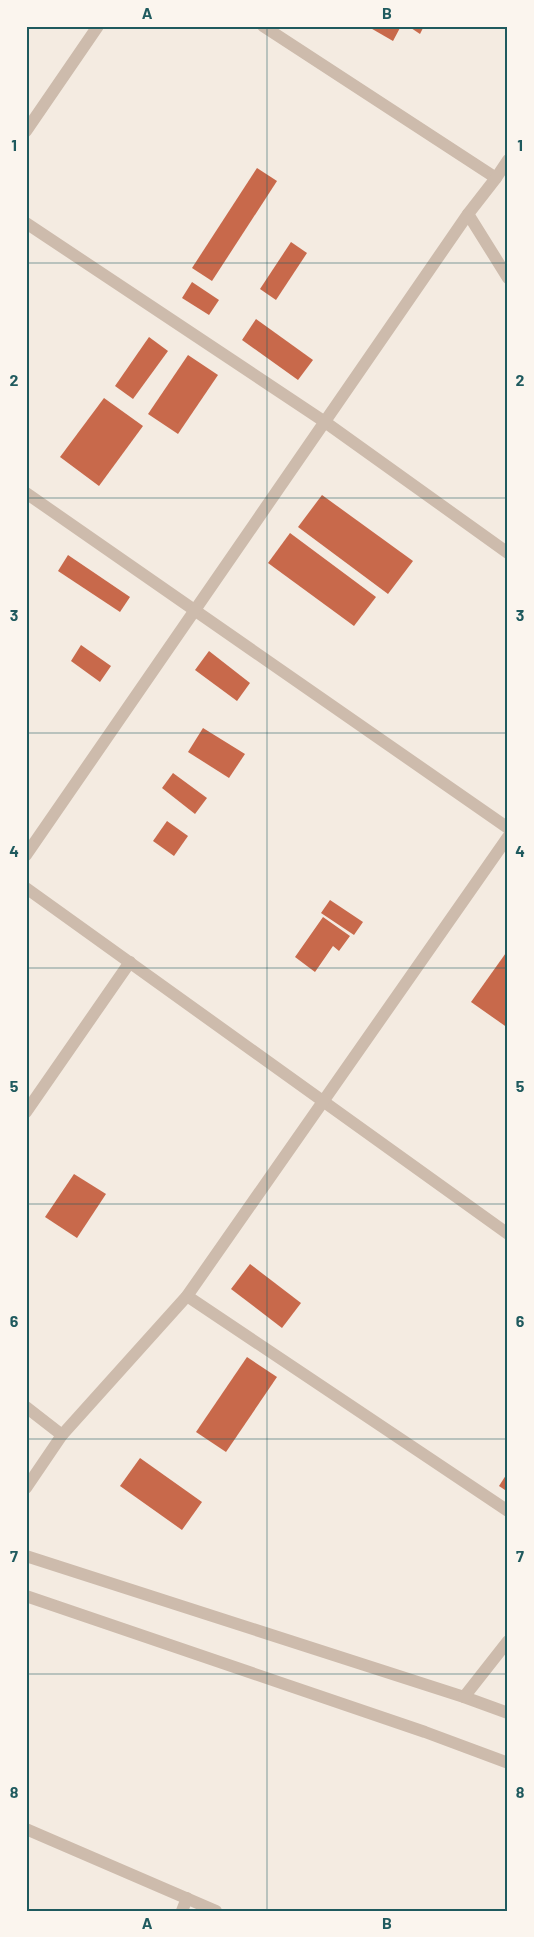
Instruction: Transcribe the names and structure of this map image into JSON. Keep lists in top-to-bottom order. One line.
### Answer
{"grid":{"columns":["A","B"],"rows":["1","2","3","4","5","6","7","8"]}}
